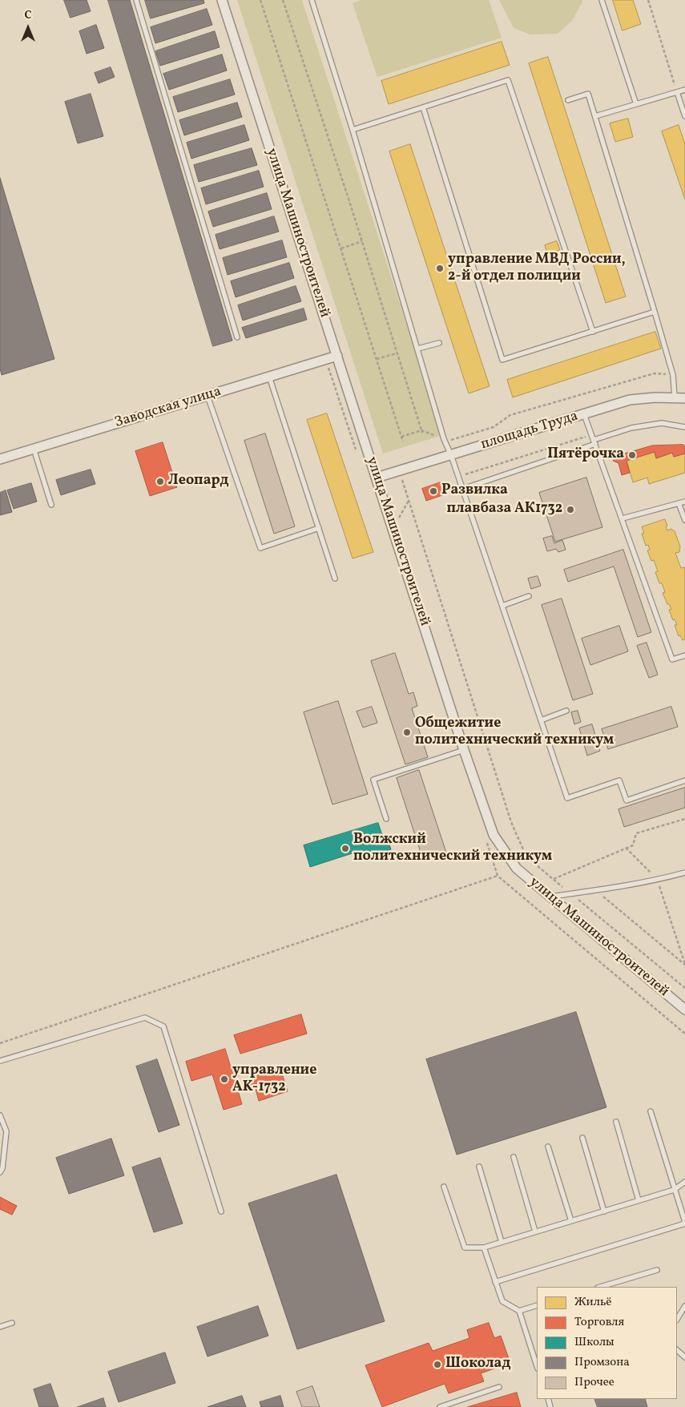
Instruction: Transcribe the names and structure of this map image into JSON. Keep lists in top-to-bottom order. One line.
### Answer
{"streets":{"street":["улица Машиностроителей","Заводская улица","площадь Труда"]},"crossings":[["улица Машиностроителей","Заводская улица"],["улица Машиностроителей","площадь Труда"]],"places":["управление МВД России, 2-й отдел полиции","Пятёрочка","Леопард","Развилка","плавбаза АК1732","Общежитие политехнический техникум","Волжский политехнический техникум","управление AK-1732","Шоколад"],"legend":["Жильё","Торговля","Школы","Промзона","Прочее"],"north":"top"}
